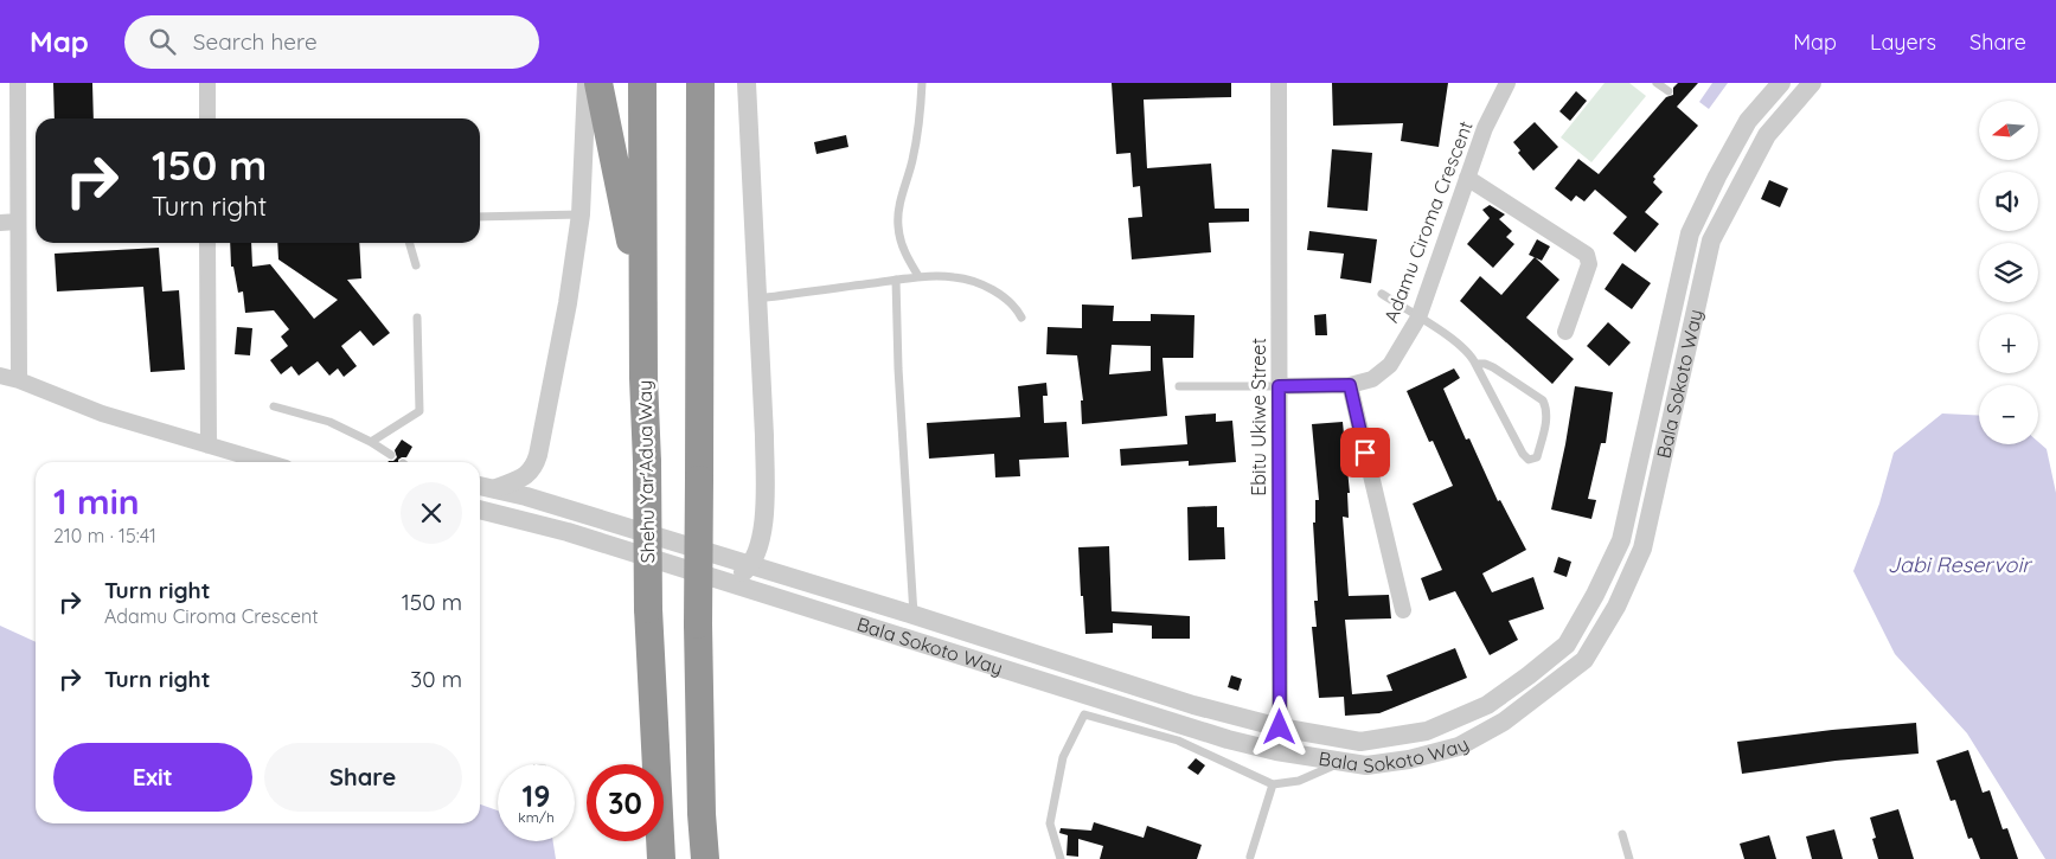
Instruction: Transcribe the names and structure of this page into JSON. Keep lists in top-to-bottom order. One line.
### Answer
{"streets":{"highway":["Shehu Yar'Adua Way"],"street":["Adamu Ciroma Crescent","Bala Sokoto Way","Ebitu Ukiwe Street"]},"crossings":[["Adamu Ciroma Crescent","Ebitu Ukiwe Street"],["Bala Sokoto Way","Ebitu Ukiwe Street"]],"water":["Jabi Reservoir"],"north":"left","page":{"header":"Map","search":"Search here","nav":["Map","Layers","Share"],"map_buttons":["+","−"],"turn":["150 m","Turn right"],"heading":["1 min","210 m · 15:41"],"list":[{"name":"Turn right","note":"Adamu Ciroma Crescent","value":"150 m"},{"name":"Turn right","value":"30 m"}],"buttons":["Exit","Share"],"speed":"19 km/h","limit":"30"}}
